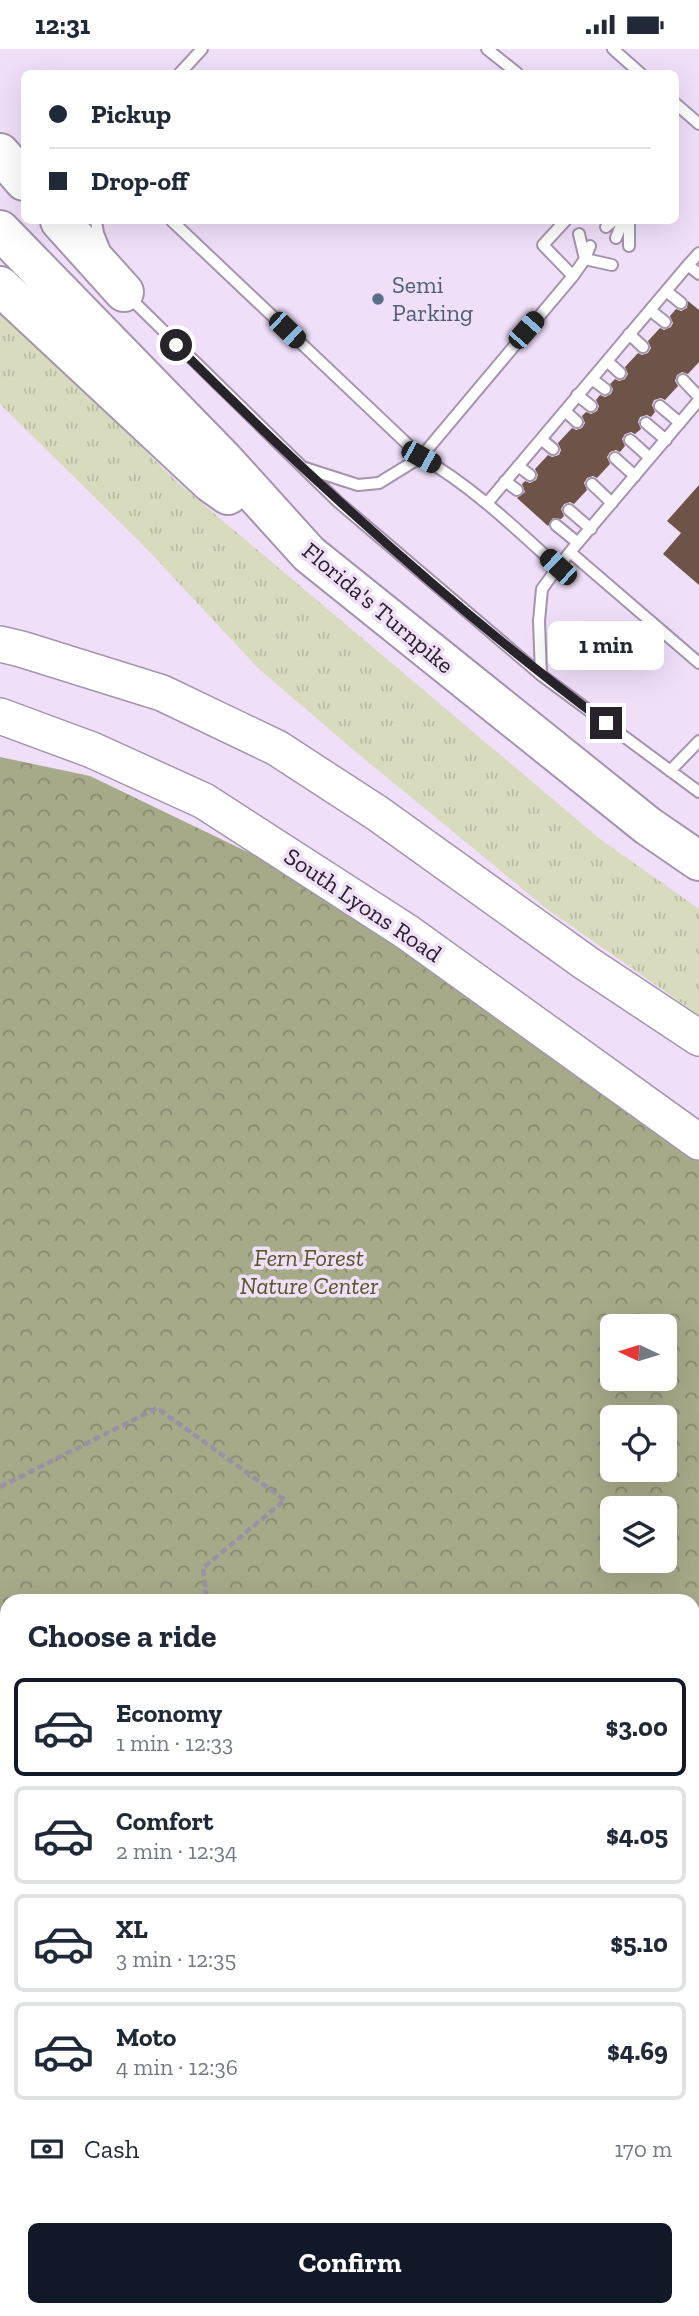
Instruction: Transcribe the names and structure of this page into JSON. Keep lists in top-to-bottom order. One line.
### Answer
{"streets":{"highway":["Florida's Turnpike"],"main road":["South Lyons Road"]},"parks":["Fern Forest Nature Center"],"places":["Semi Parking"],"north":"left","page":{"status":"12:31","banner":["Pickup","Drop-off"],"bubble":"1 min","heading":"Choose a ride","list":[{"name":"Economy","note":"1 min · 12:33","value":"$3.00"},{"name":"Comfort","note":"2 min · 12:34","value":"$4.05"},{"name":"XL","note":"3 min · 12:35","value":"$5.10"},{"name":"Moto","note":"4 min · 12:36","value":"$4.69"}],"pay":["Cash","170 m"],"buttons":"Confirm"}}
